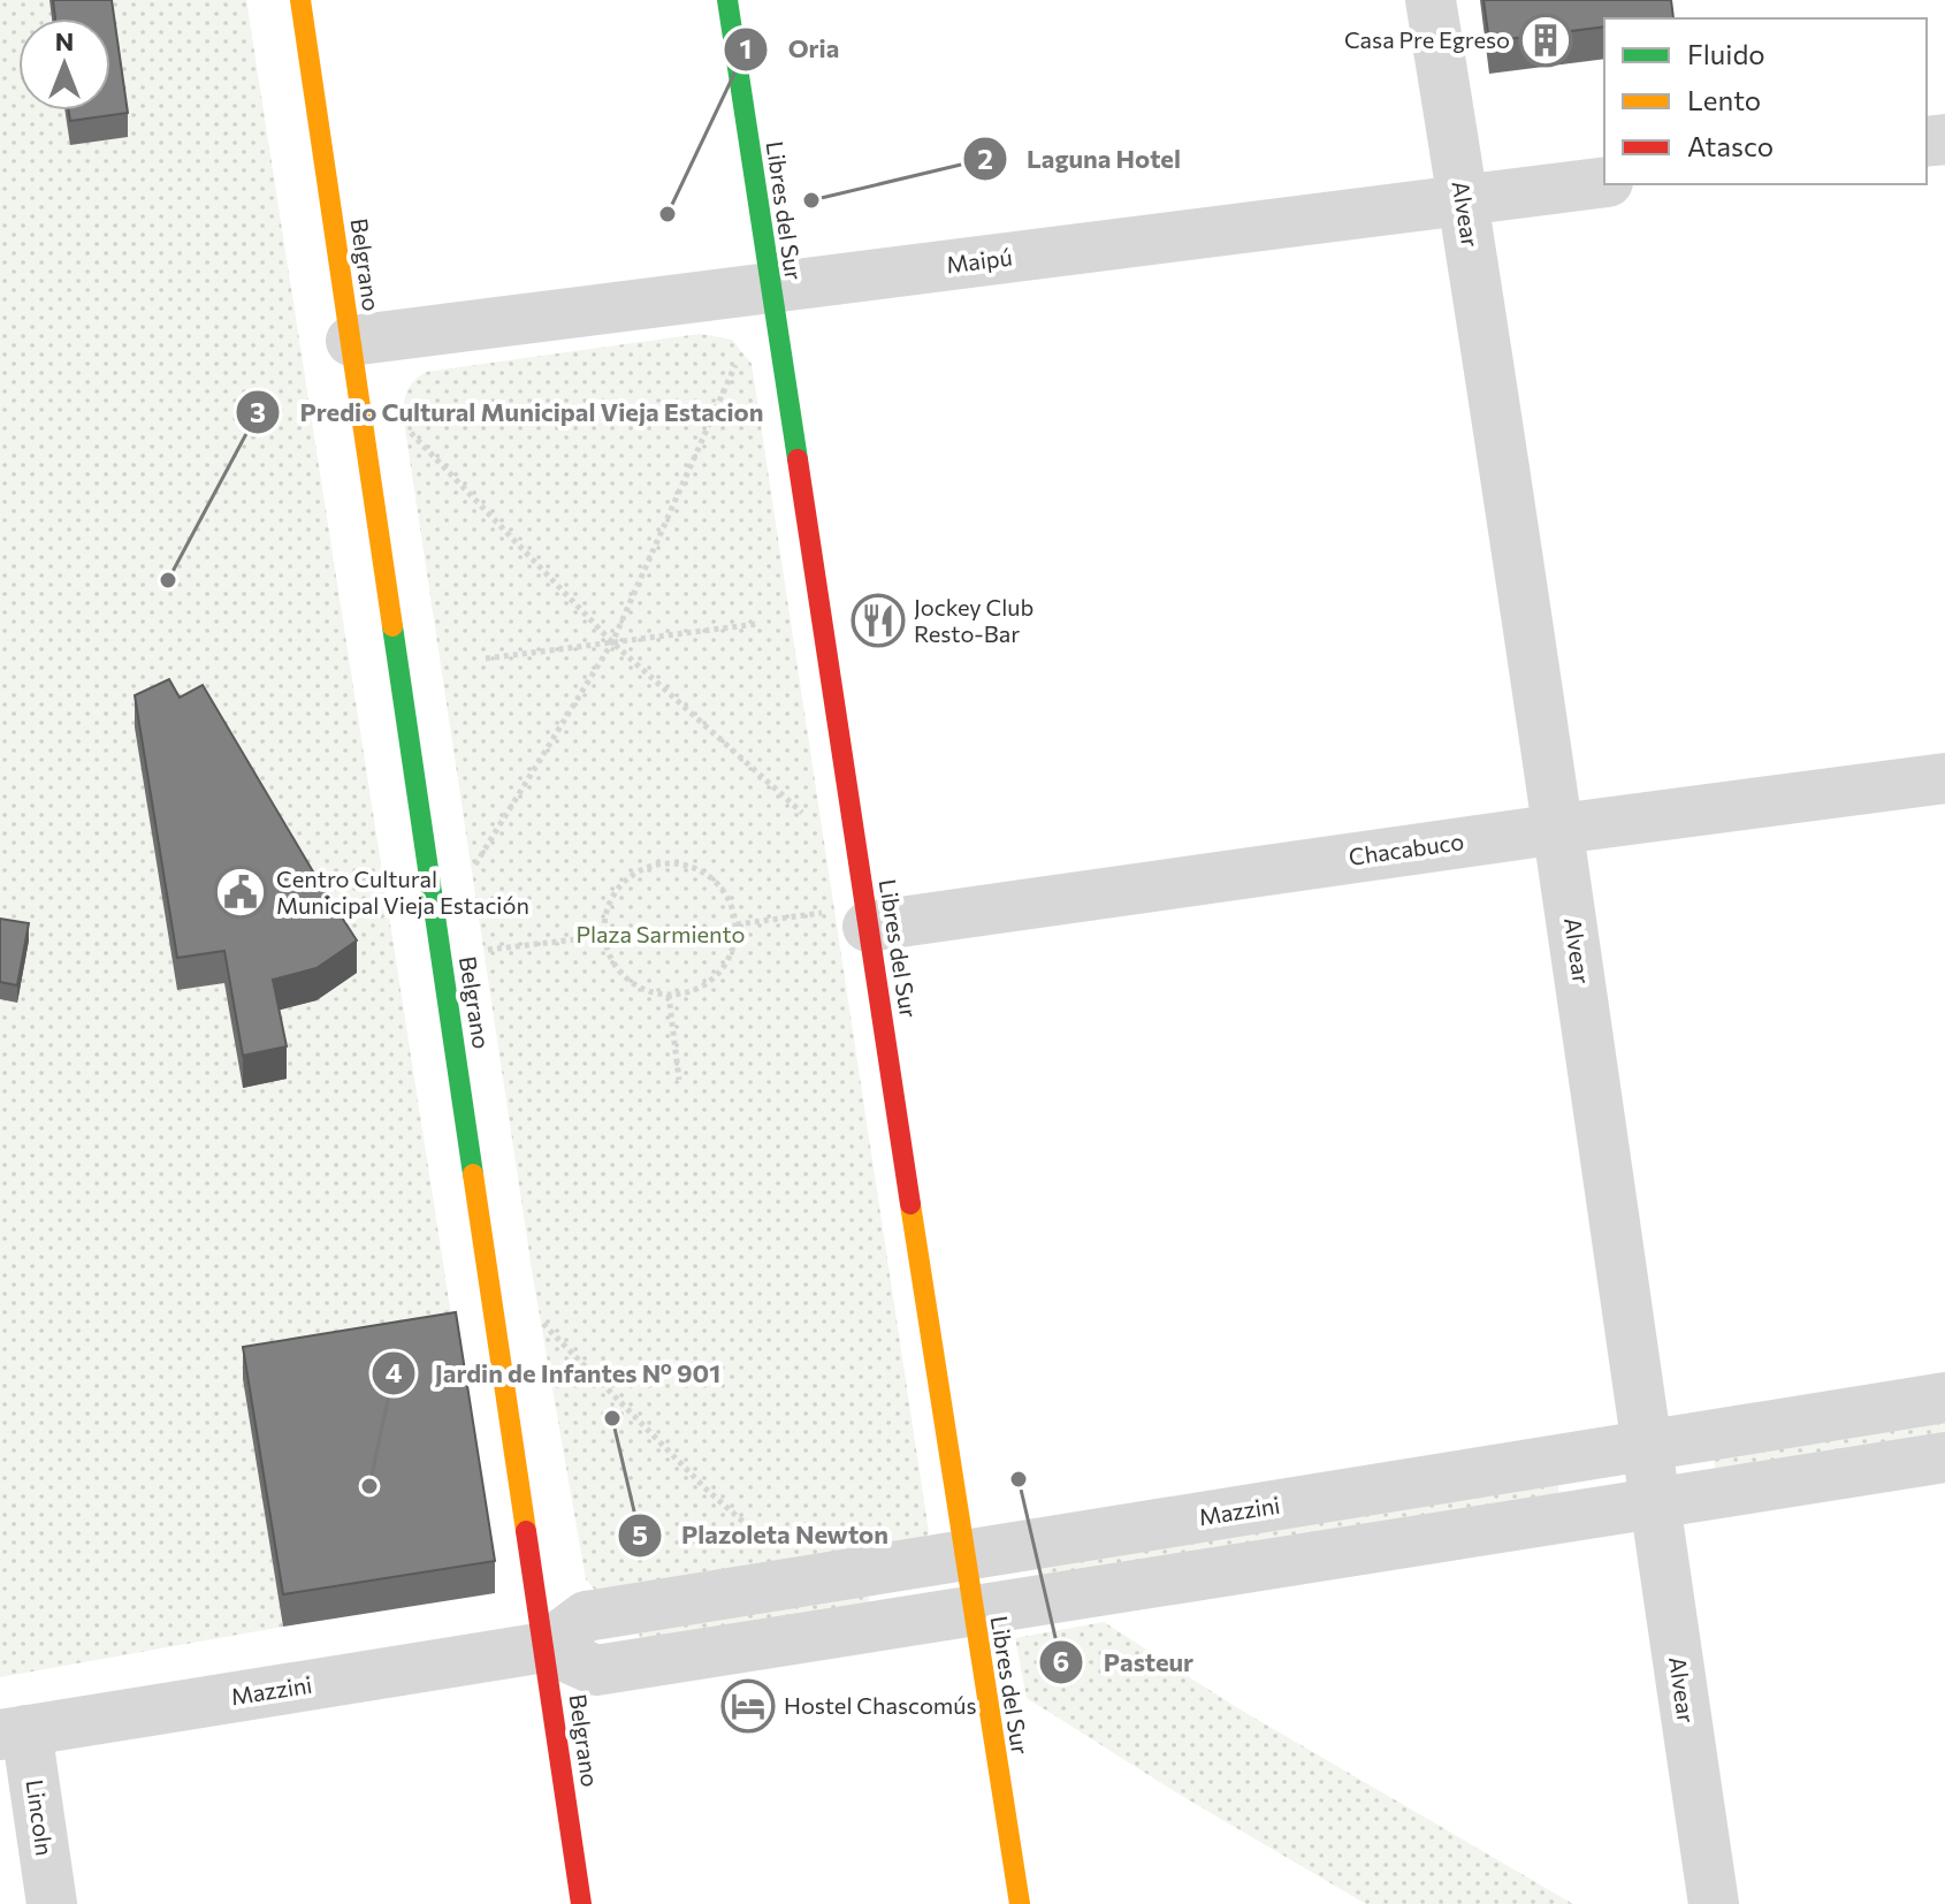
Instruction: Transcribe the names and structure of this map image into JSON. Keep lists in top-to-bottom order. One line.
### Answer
{"streets":{"main road":["Libres del Sur","Belgrano"],"street":["Alvear","Maipú","Chacabuco","Mazzini","Lincoln"]},"crossings":[["Libres del Sur","Maipú"],["Libres del Sur","Chacabuco"],["Libres del Sur","Mazzini"],["Alvear","Maipú"],["Alvear","Chacabuco"],["Alvear","Mazzini"],["Maipú","Belgrano"],["Belgrano","Mazzini"],["Mazzini","Lincoln"]],"parks":["Plaza Sarmiento"],"places":{"building":["Casa Pre Egreso"],"other":["Laguna Hotel","Oria","Predio Cultural Municipal Vieja Estacion","Plazoleta Newton","Pasteur","Jardin de Infantes Nº 901"],"restaurant":["Jockey Club Resto-Bar"],"public building":["Centro Cultural Municipal Vieja Estación"],"hotel":["Hostel Chascomús"]},"legend":["Fluido","Lento","Atasco"],"north":"top"}
